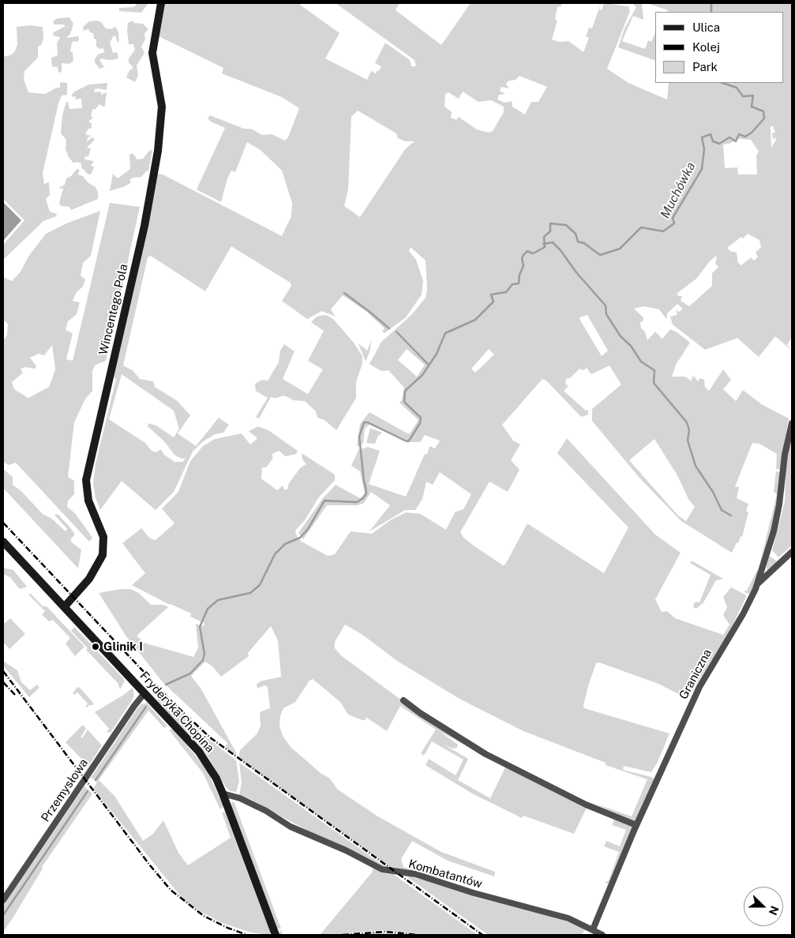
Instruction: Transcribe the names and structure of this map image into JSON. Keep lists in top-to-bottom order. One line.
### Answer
{"streets":{"street":["Wincentego Pola","Graniczna","Fryderyka Chopina","Przemysłowa","Kombatantów"]},"crossings":[["Wincentego Pola","Fryderyka Chopina"],["Graniczna","Kombatantów"],["Fryderyka Chopina","Przemysłowa"],["Fryderyka Chopina","Kombatantów"]],"water":["Muchówka"],"places":["Glinik I"],"legend":["Ulica","Kolej","Park"],"north":"right"}
